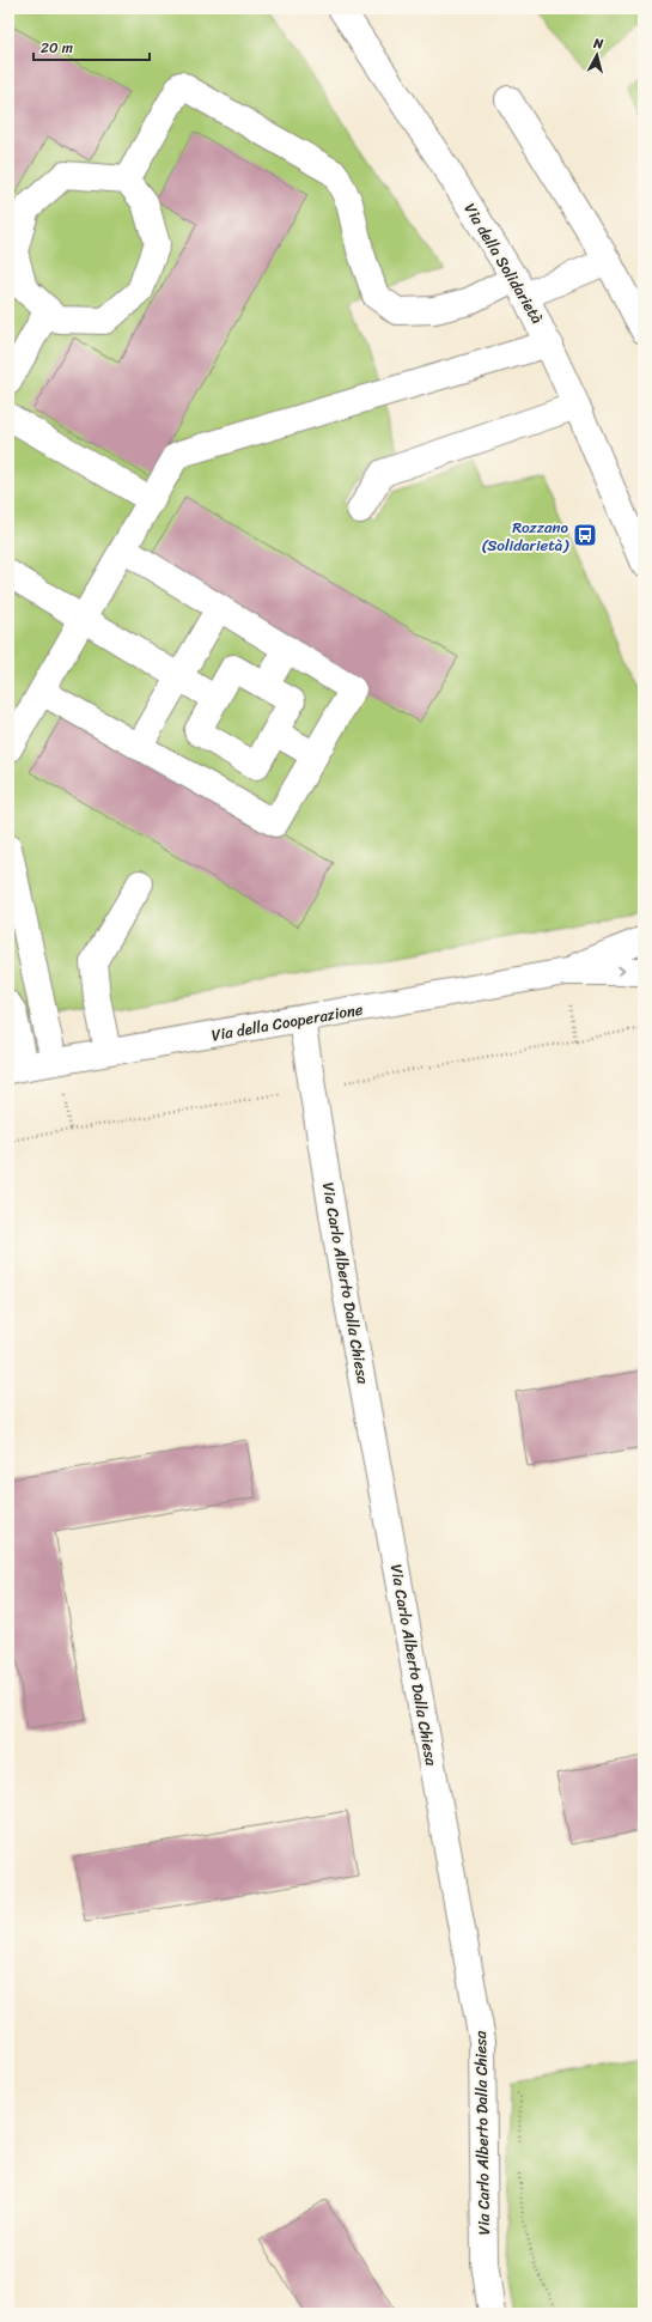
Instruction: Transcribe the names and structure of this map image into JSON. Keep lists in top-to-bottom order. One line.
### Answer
{"streets":{"street":["Via della Solidarietà","Via della Cooperazione","Via Carlo Alberto Dalla Chiesa"]},"crossings":[["Via della Cooperazione","Via Carlo Alberto Dalla Chiesa"]],"places":{"bus stop":["Rozzano (Solidarietà)"]},"scale_bar":"20 m","north":"top"}
